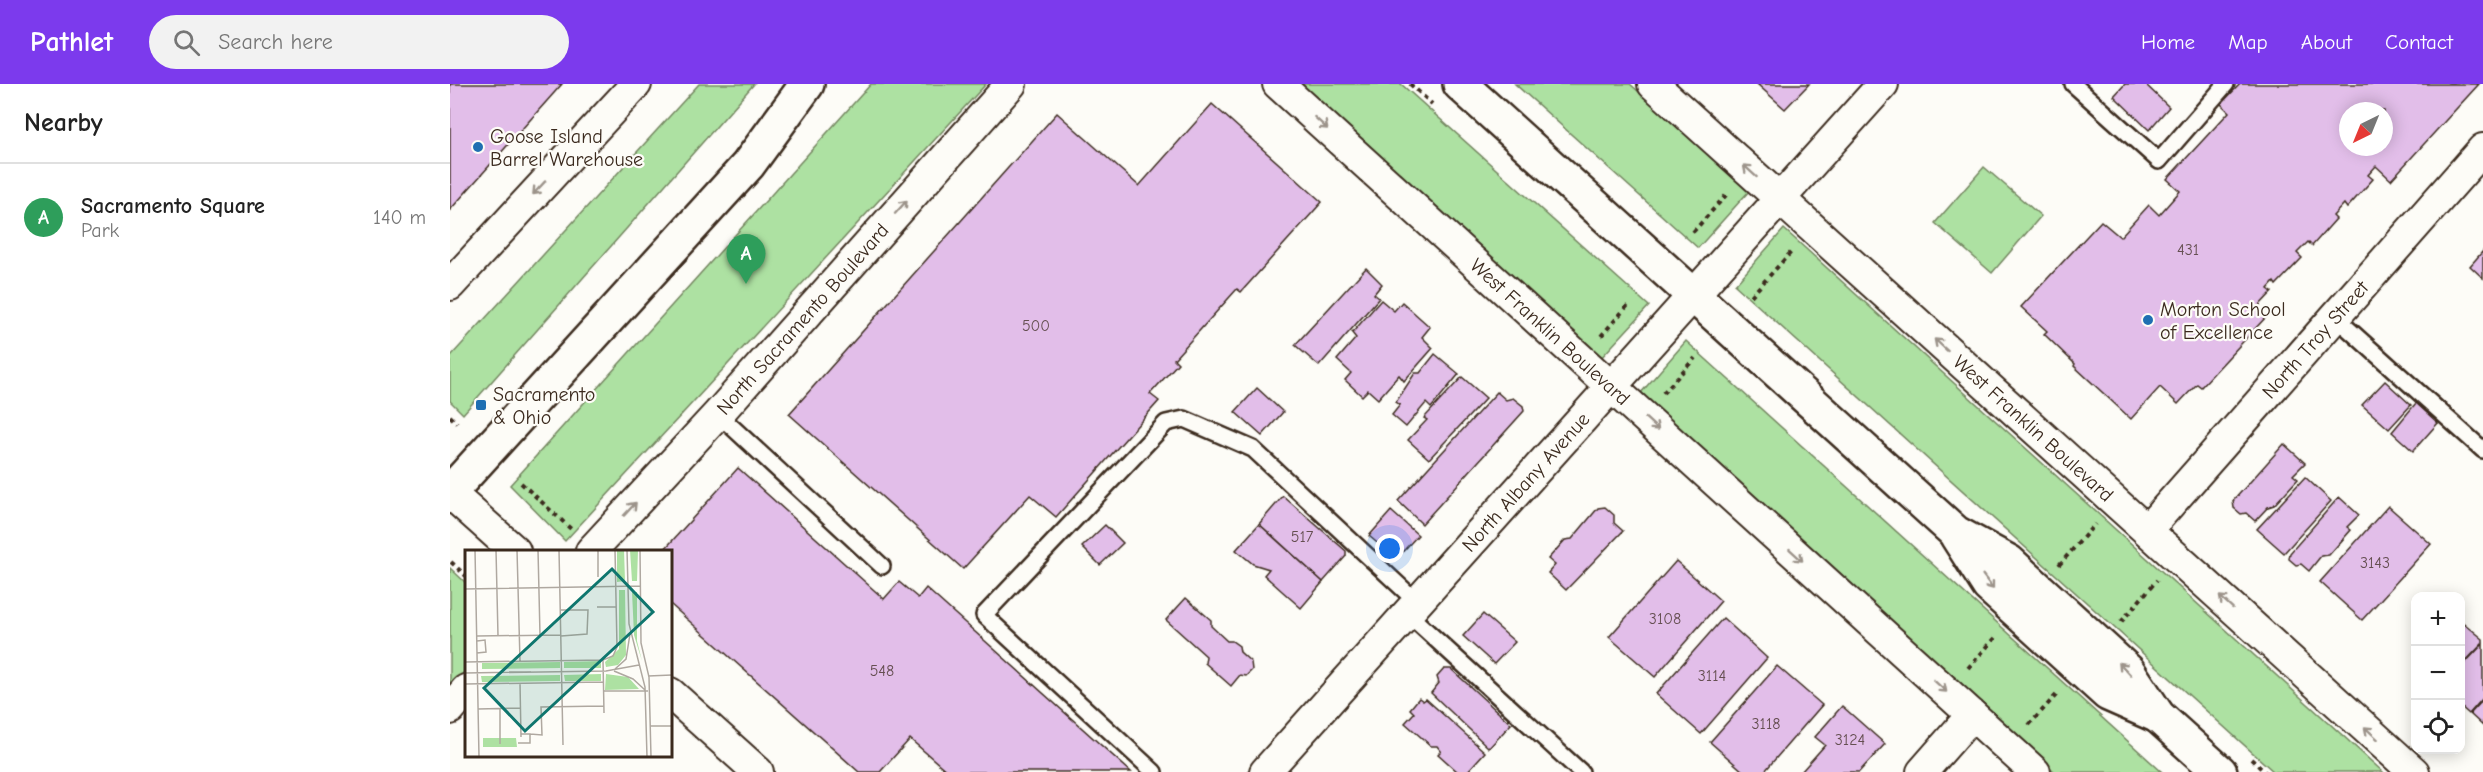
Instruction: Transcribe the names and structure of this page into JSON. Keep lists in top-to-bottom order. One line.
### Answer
{"streets":{"street":["North Sacramento Boulevard","West Franklin Boulevard","North Troy Street","North Albany Avenue"]},"crossings":[["West Franklin Boulevard","North Troy Street"],["West Franklin Boulevard","North Albany Avenue"]],"places":{"other":["Goose Island Barrel Warehouse","Morton School of Excellence"],"transit":["Sacramento & Ohio"]},"house_numbers":["431","500","517","3143","3108","548","3114","3118","3124"],"north":"bottom left","page":{"header":"Pathlet","search":"Search here","nav":["Home","Map","About","Contact"],"heading":"Nearby","list":[{"mark":"A","name":"Sacramento Square","note":"Park","value":"140 m"}],"pins":"A","map_buttons":["+","−"]}}
